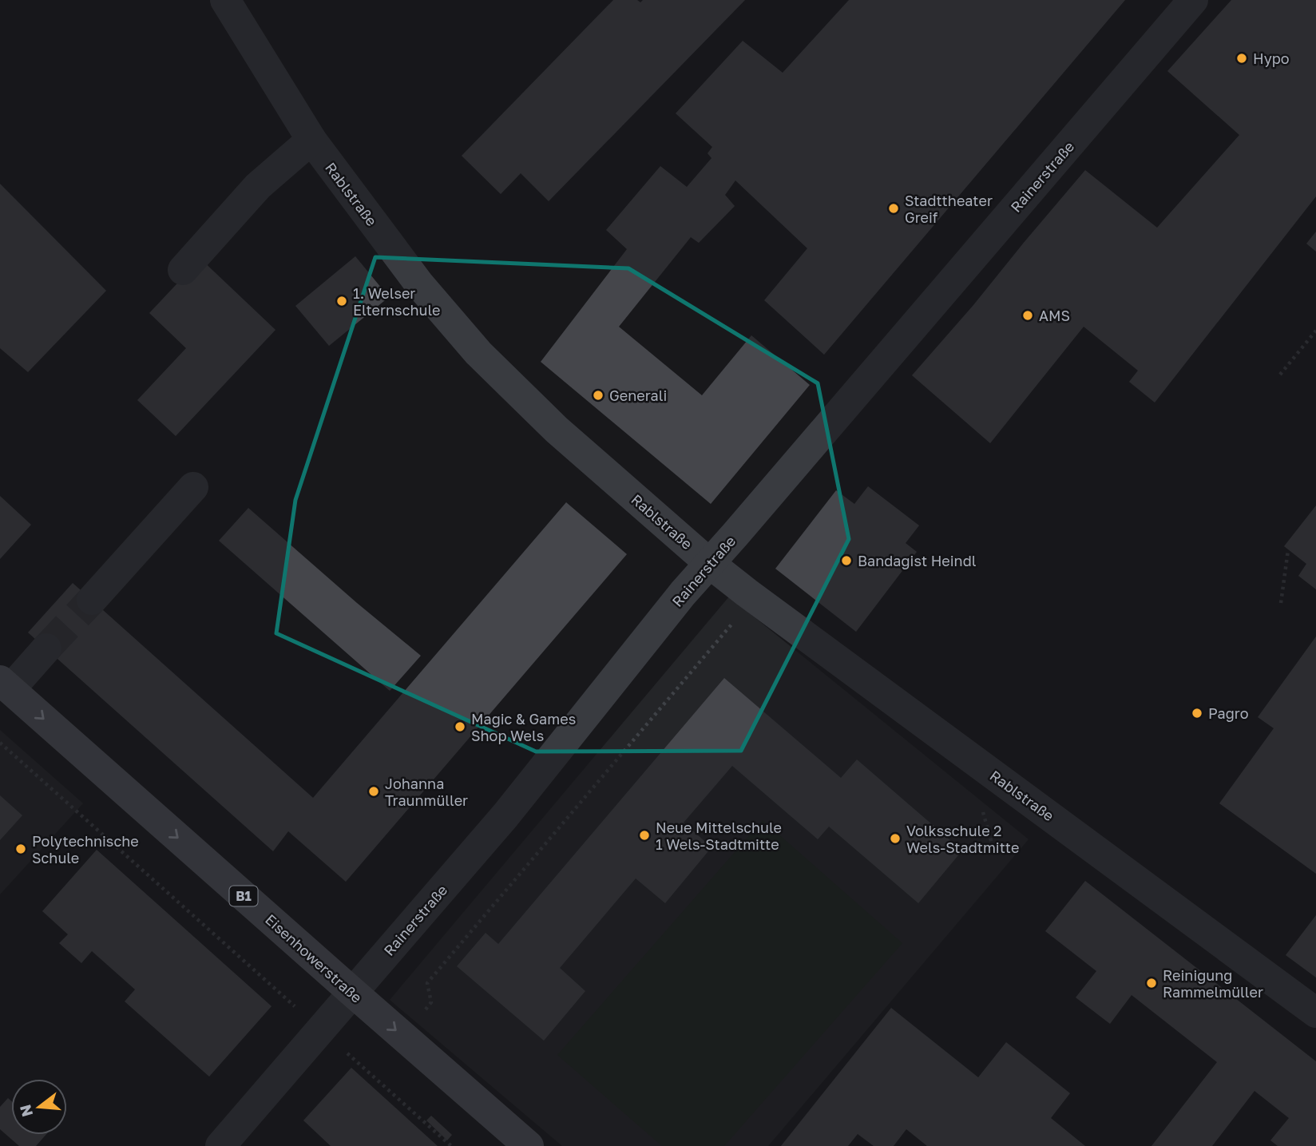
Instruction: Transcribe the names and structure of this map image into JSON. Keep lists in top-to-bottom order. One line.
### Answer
{"streets":{"main road":["B1","Eisenhowerstraße"],"street":["Rainerstraße","Rablstraße"]},"crossings":[["Rainerstraße","Rablstraße"],["Rainerstraße","Eisenhowerstraße"]],"one_way":["Eisenhowerstraße"],"places":["Hypo","Stadttheater Greif","1. Welser Elternschule","AMS","Generali","Bandagist Heindl","Pagro","Magic & Games Shop Wels","Johanna Traunmüller","Neue Mittelschule 1 Wels-Stadtmitte","Volksschule 2 Wels-Stadtmitte","Polytechnische Schule","Reinigung Rammelmüller"],"north":"left"}
